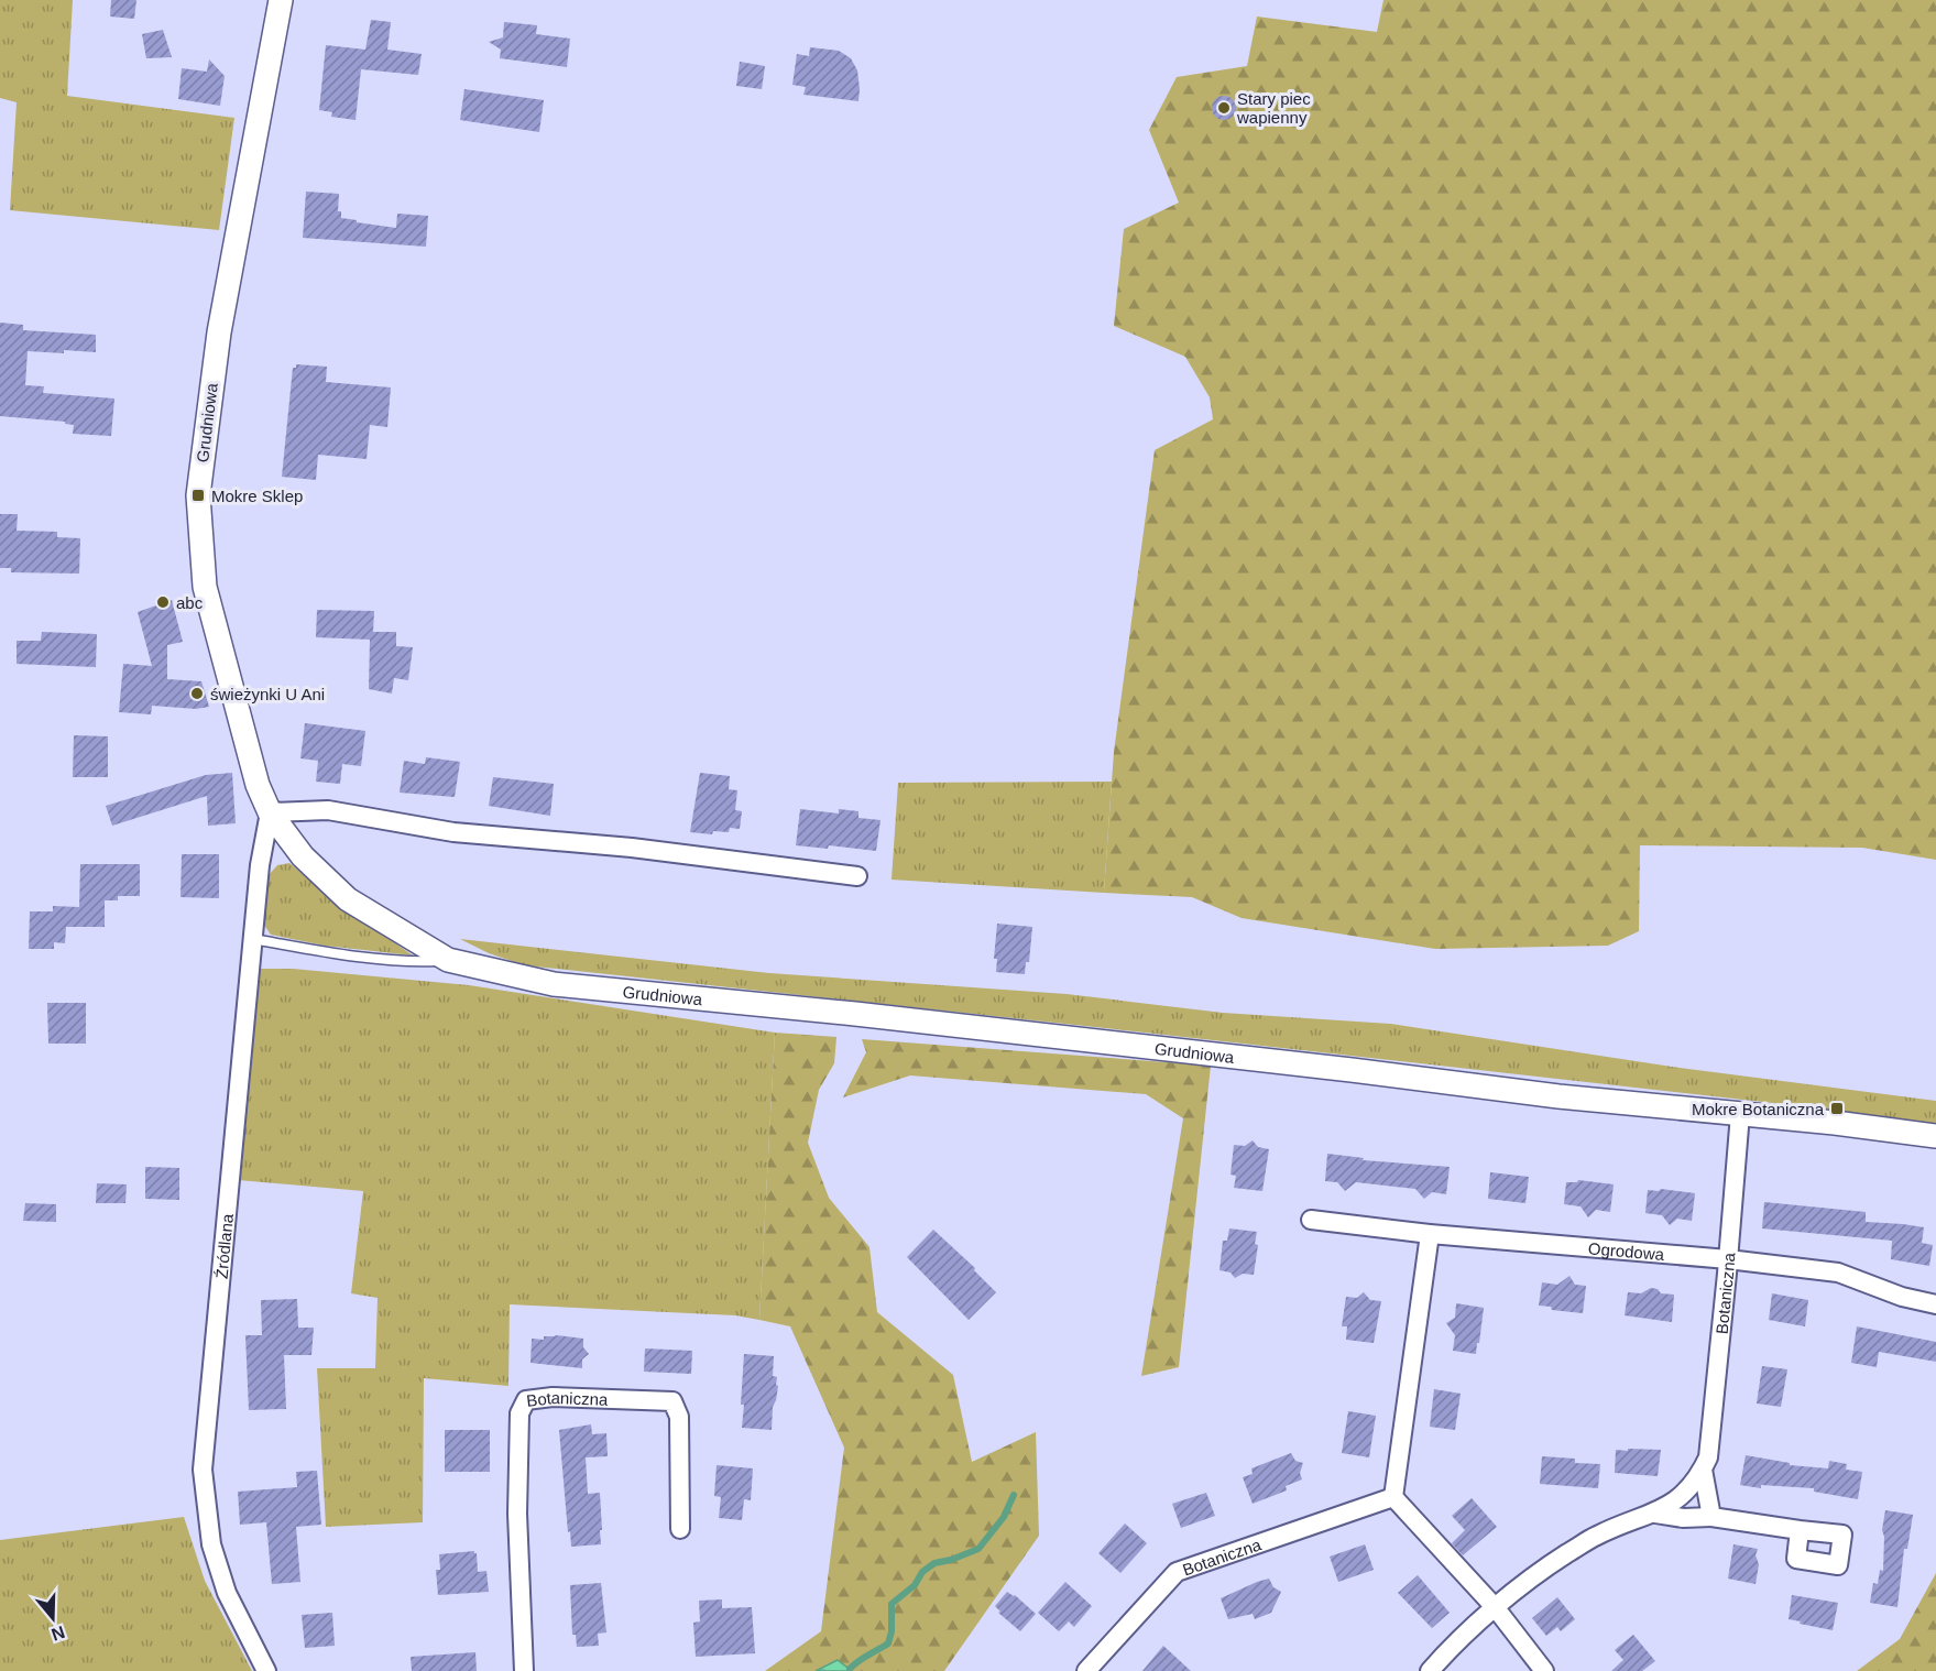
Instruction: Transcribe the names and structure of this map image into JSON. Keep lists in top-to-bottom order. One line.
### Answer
{"streets":{"street":["Grudniowa","Źródlana","Ogrodowa","Botaniczna"]},"crossings":[["Grudniowa","Źródlana"],["Grudniowa","Botaniczna"],["Ogrodowa","Botaniczna"]],"places":{"other":["Stary piec wapienny","abc","świeżynki U Ani"],"transit":["Mokre Sklep","Mokre Botaniczna"]},"north":"bottom"}
